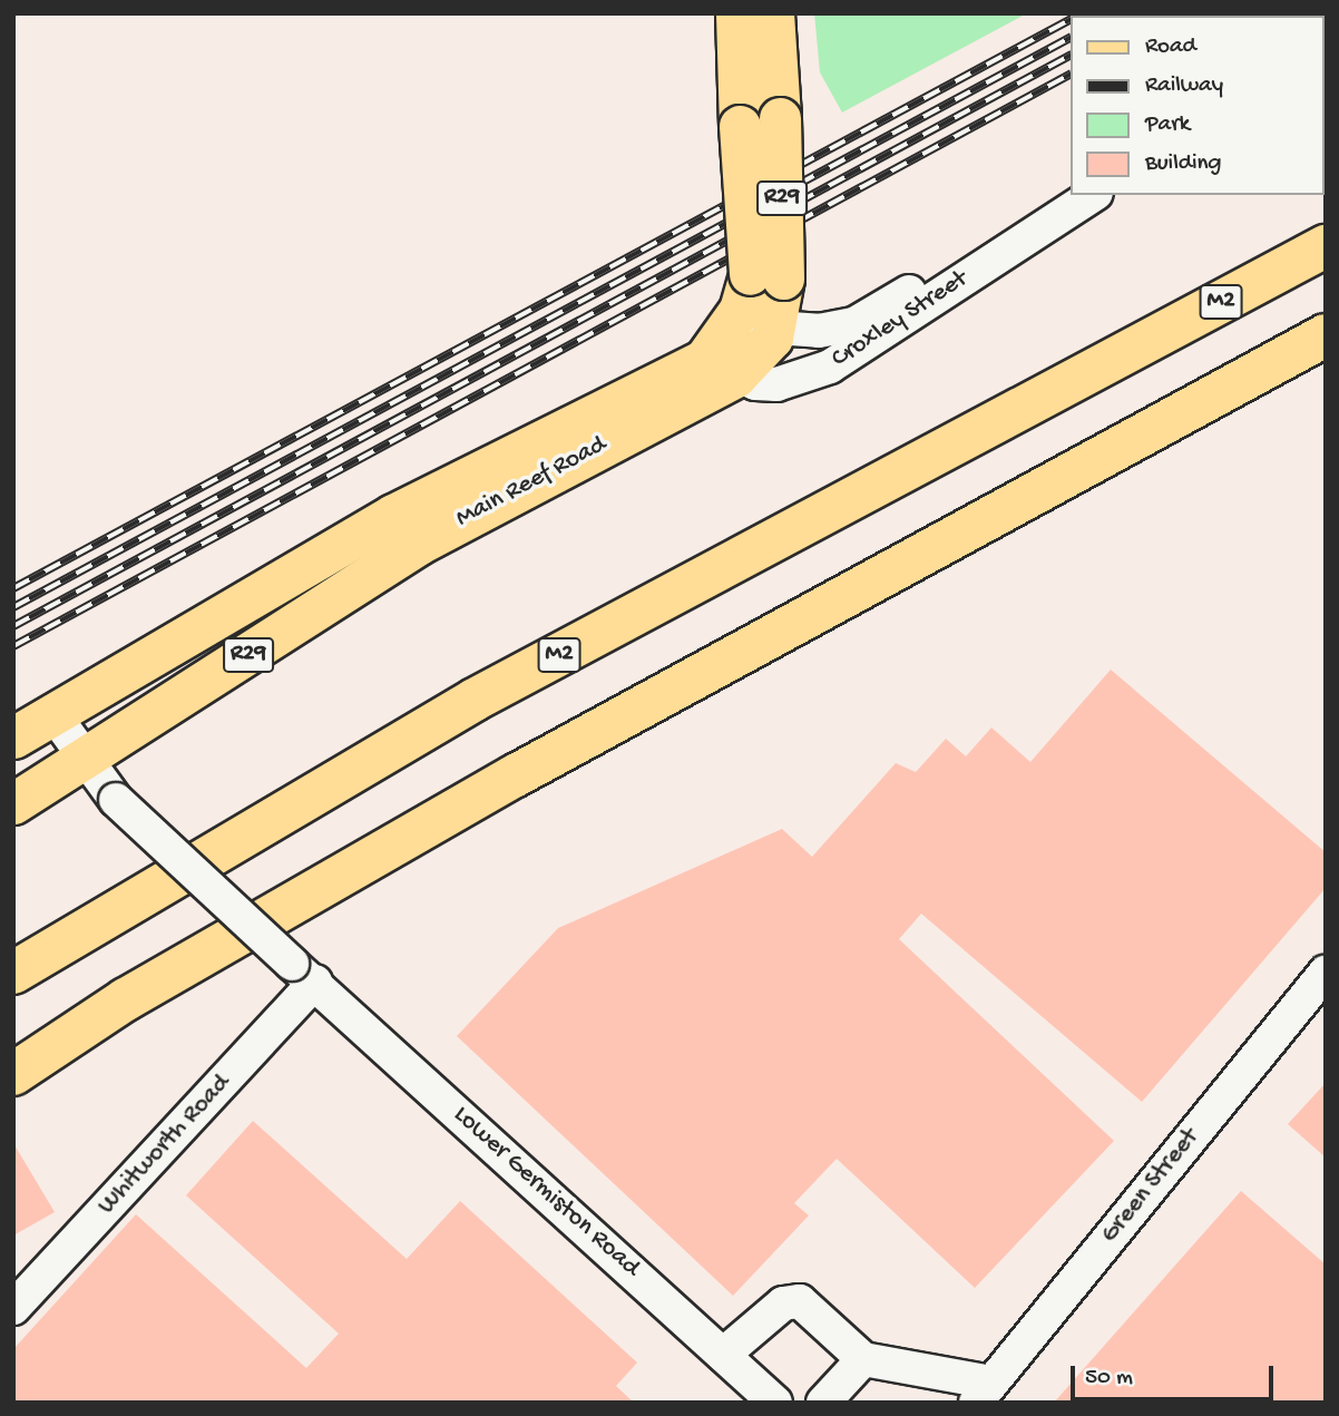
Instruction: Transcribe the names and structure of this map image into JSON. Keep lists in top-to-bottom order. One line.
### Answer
{"streets":{"highway":["M2"],"main road":["R29","Main Reef Road"],"street":["Croxley Street","Whitworth Road","Green Street","Lower Germiston Road"]},"crossings":[["Croxley Street","Main Reef Road"],["Main Reef Road","Lower Germiston Road"],["Whitworth Road","Lower Germiston Road"]],"legend":["Road","Railway","Park","Building"],"scale_bar":"50 m"}
